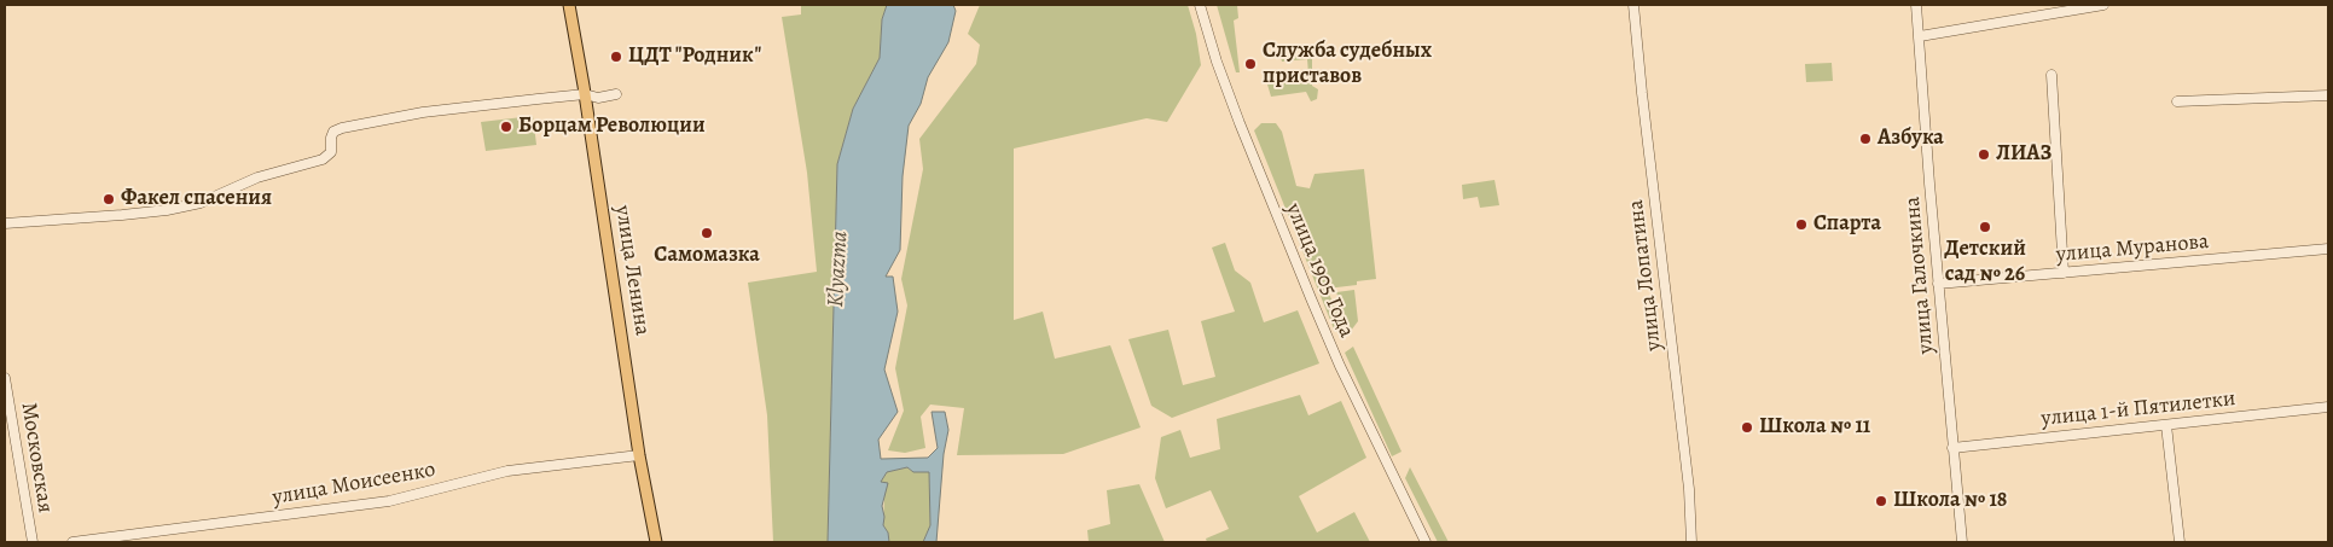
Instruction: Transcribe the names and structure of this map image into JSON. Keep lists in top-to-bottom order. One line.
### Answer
{"streets":{"main road":["улица Ленина"],"street":["улица Муранова","улица 1905 Года","улица Лопатина","улица Галочкина","улица 1-й Пятилетки","Московская","улица Моисеенко"]},"crossings":[["улица Муранова","улица Галочкина"],["улица Ленина","улица Моисеенко"],["улица Галочкина","улица 1-й Пятилетки"]],"water":["Klyazma"],"places":["ЦДТ \"Родник\"","Служба судебных приставов","Борцам Революции","Азбука","ЛИАЗ","Факел спасения","Спарта","Детский сад № 26","Самомазка","Школа № 11","Школа № 18"]}
